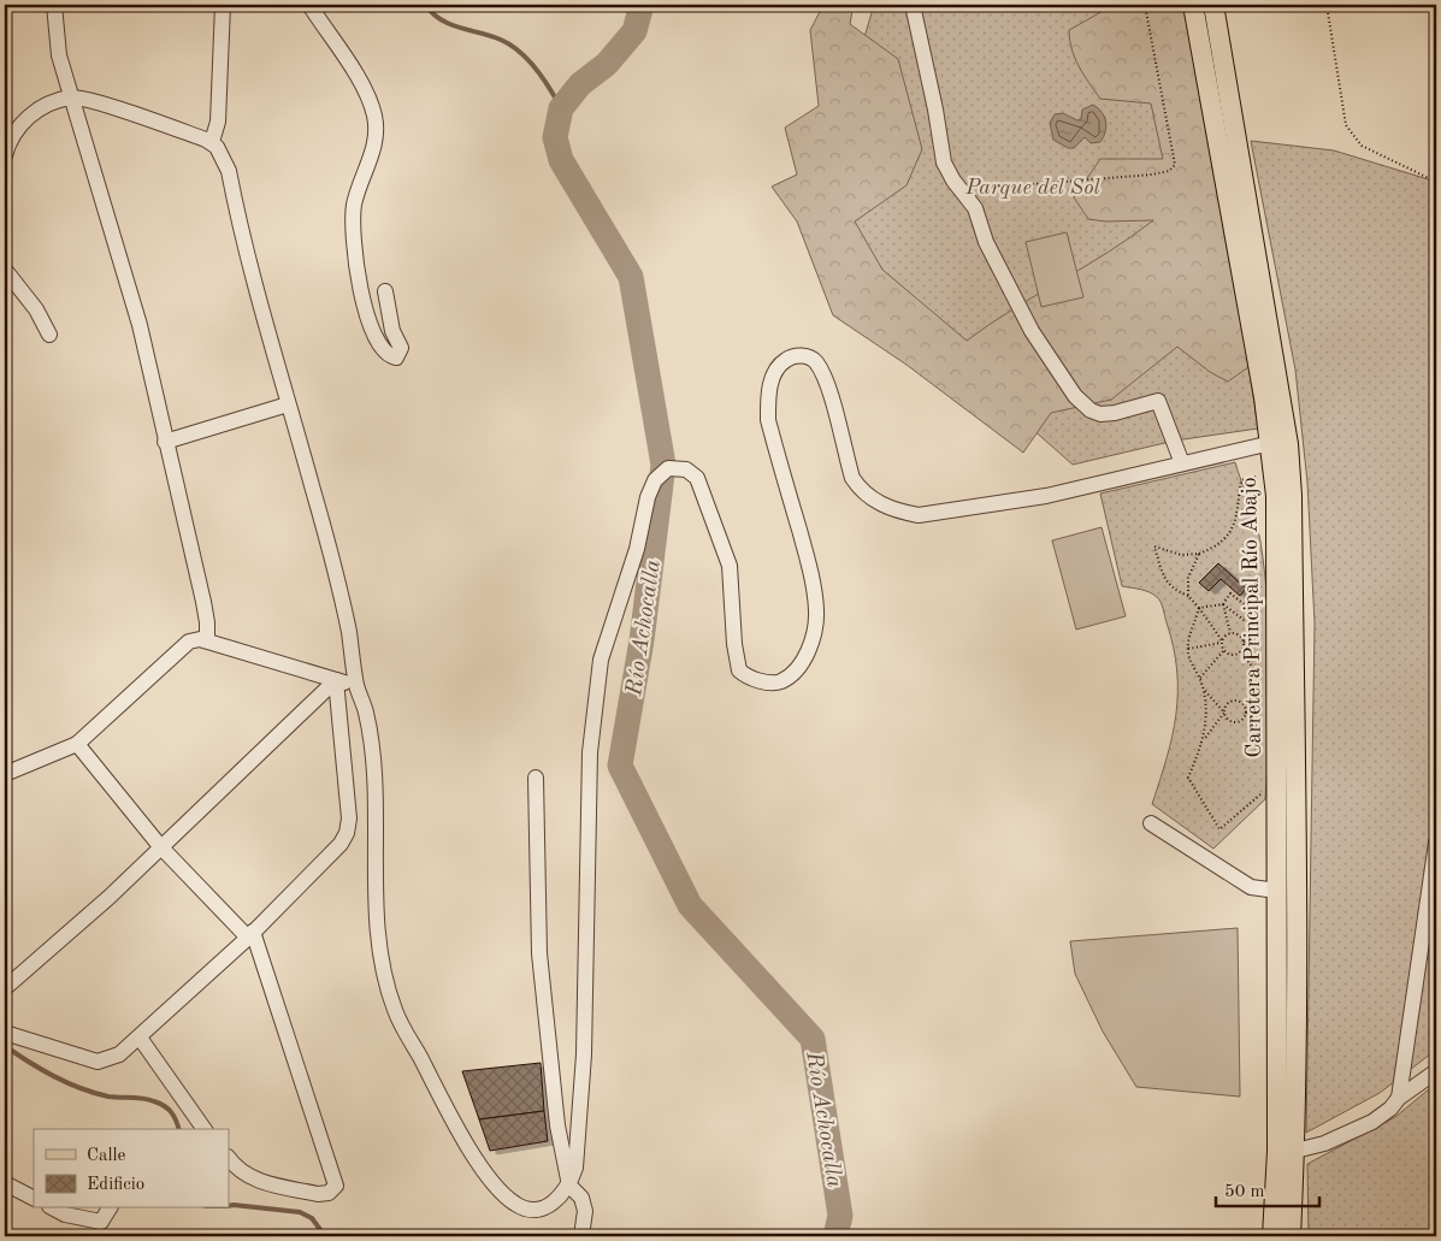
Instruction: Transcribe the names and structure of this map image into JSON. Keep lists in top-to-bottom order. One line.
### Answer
{"streets":{"main road":["Carretera Principal Río Abajo"]},"water":["Río Achocalla"],"parks":["Parque del Sol"],"legend":["Calle","Edificio"],"scale_bar":"50 m"}
